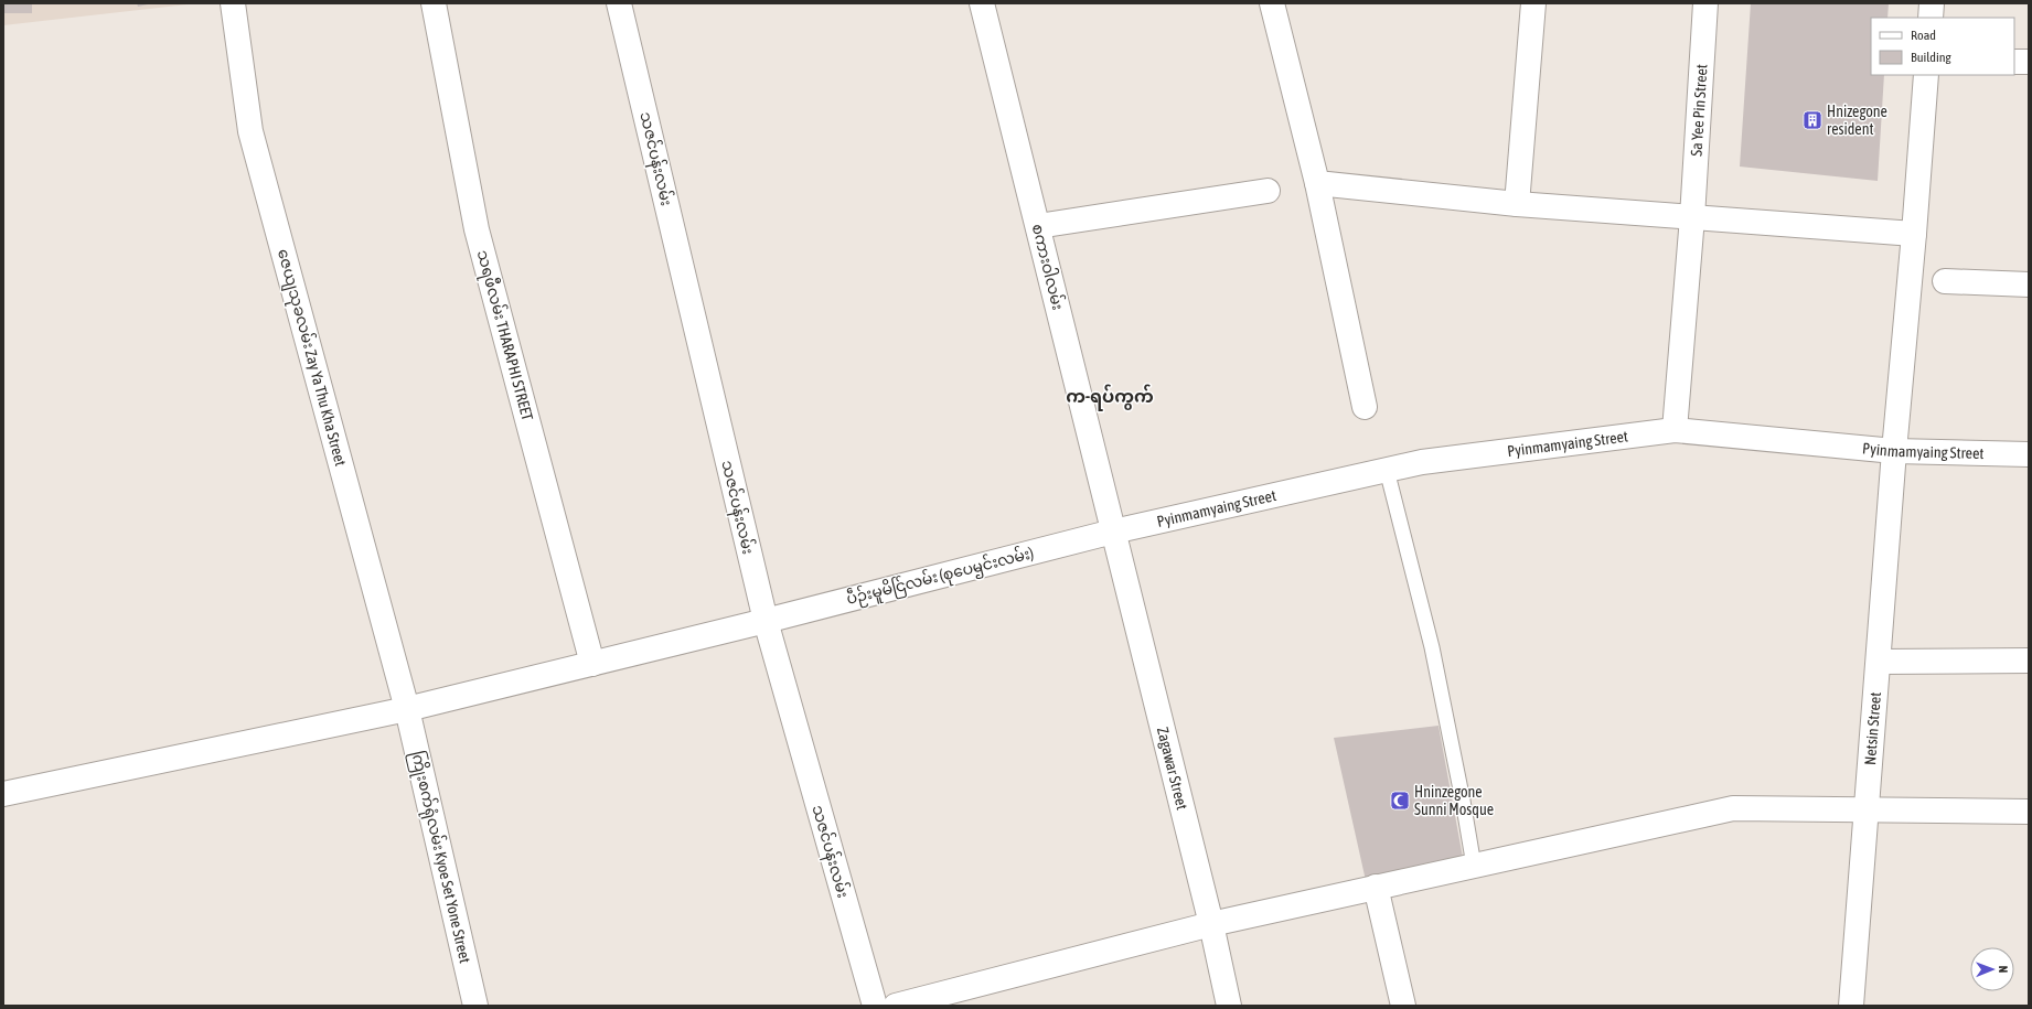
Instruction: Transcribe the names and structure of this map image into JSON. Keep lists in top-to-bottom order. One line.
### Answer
{"streets":{"street":["Sa Yee Pin Street","သဇင်ပန်းလမ်း","စကားဝါလမ်း","သရဖီလမ်း THARAPHI STREET","ဇေယျသုခလမ်း Zay Ya Thu Kha Street","Pyinmamyaing Street","ပဵဉ်းမူမိင်ြလမ်း (စုပေၝင်းလမ်း)","Netsin Street","Zagawar Street","ကြိုးစက်ရုံလမ်း Kyoe Set Yone Street"]},"crossings":[["Sa Yee Pin Street","Pyinmamyaing Street"],["သဇင်ပန်းလမ်း","ပဵဉ်းမူမိင်ြလမ်း (စုပေၝင်းလမ်း)"],["စကားဝါလမ်း","Pyinmamyaing Street"],["စကားဝါလမ်း","ပဵဉ်းမူမိင်ြလမ်း (စုပေၝင်းလမ်း)"],["စကားဝါလမ်း","Zagawar Street"],["သရဖီလမ်း THARAPHI STREET","ပဵဉ်းမူမိင်ြလမ်း (စုပေၝင်းလမ်း)"],["ဇေယျသုခလမ်း Zay Ya Thu Kha Street","ပဵဉ်းမူမိင်ြလမ်း (စုပေၝင်းလမ်း)"],["ဇေယျသုခလမ်း Zay Ya Thu Kha Street","ကြိုးစက်ရုံလမ်း Kyoe Set Yone Street"],["Pyinmamyaing Street","ပဵဉ်းမူမိင်ြလမ်း (စုပေၝင်းလမ်း)"],["Pyinmamyaing Street","Netsin Street"],["Pyinmamyaing Street","Zagawar Street"],["ပဵဉ်းမူမိင်ြလမ်း (စုပေၝင်းလမ်း)","Zagawar Street"],["ပဵဉ်းမူမိင်ြလမ်း (စုပေၝင်းလမ်း)","ကြိုးစက်ရုံလမ်း Kyoe Set Yone Street"]],"districts":["က-ရပ်ကွက်"],"places":{"building":["Hnizegone resident"],"mosque":["Hninzegone Sunni Mosque"]},"legend":["Road","Building"],"north":"right"}
